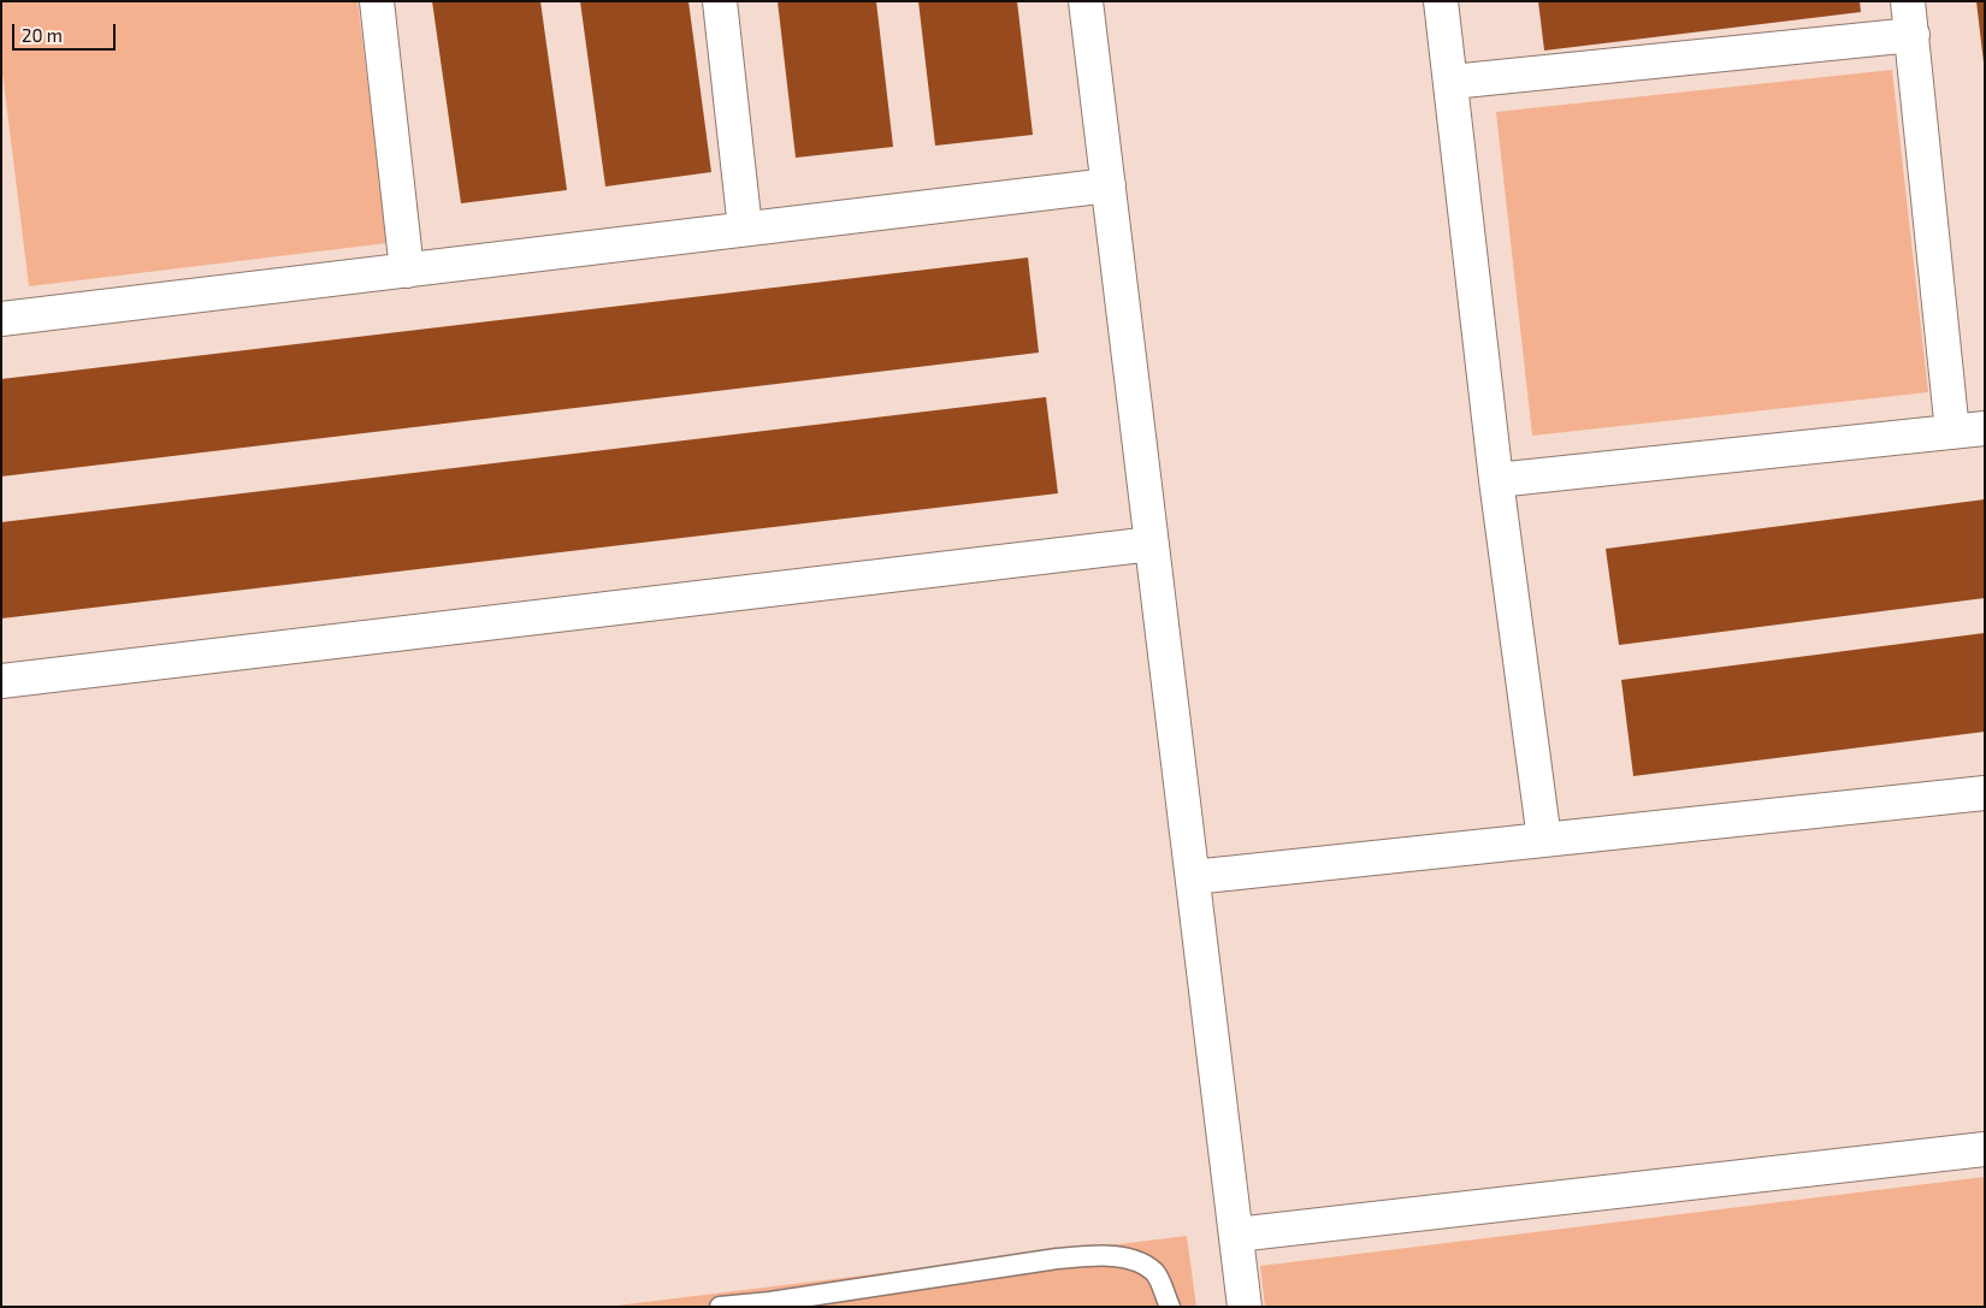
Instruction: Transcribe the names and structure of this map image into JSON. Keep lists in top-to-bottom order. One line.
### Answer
{"scale_bar":"20 m"}
